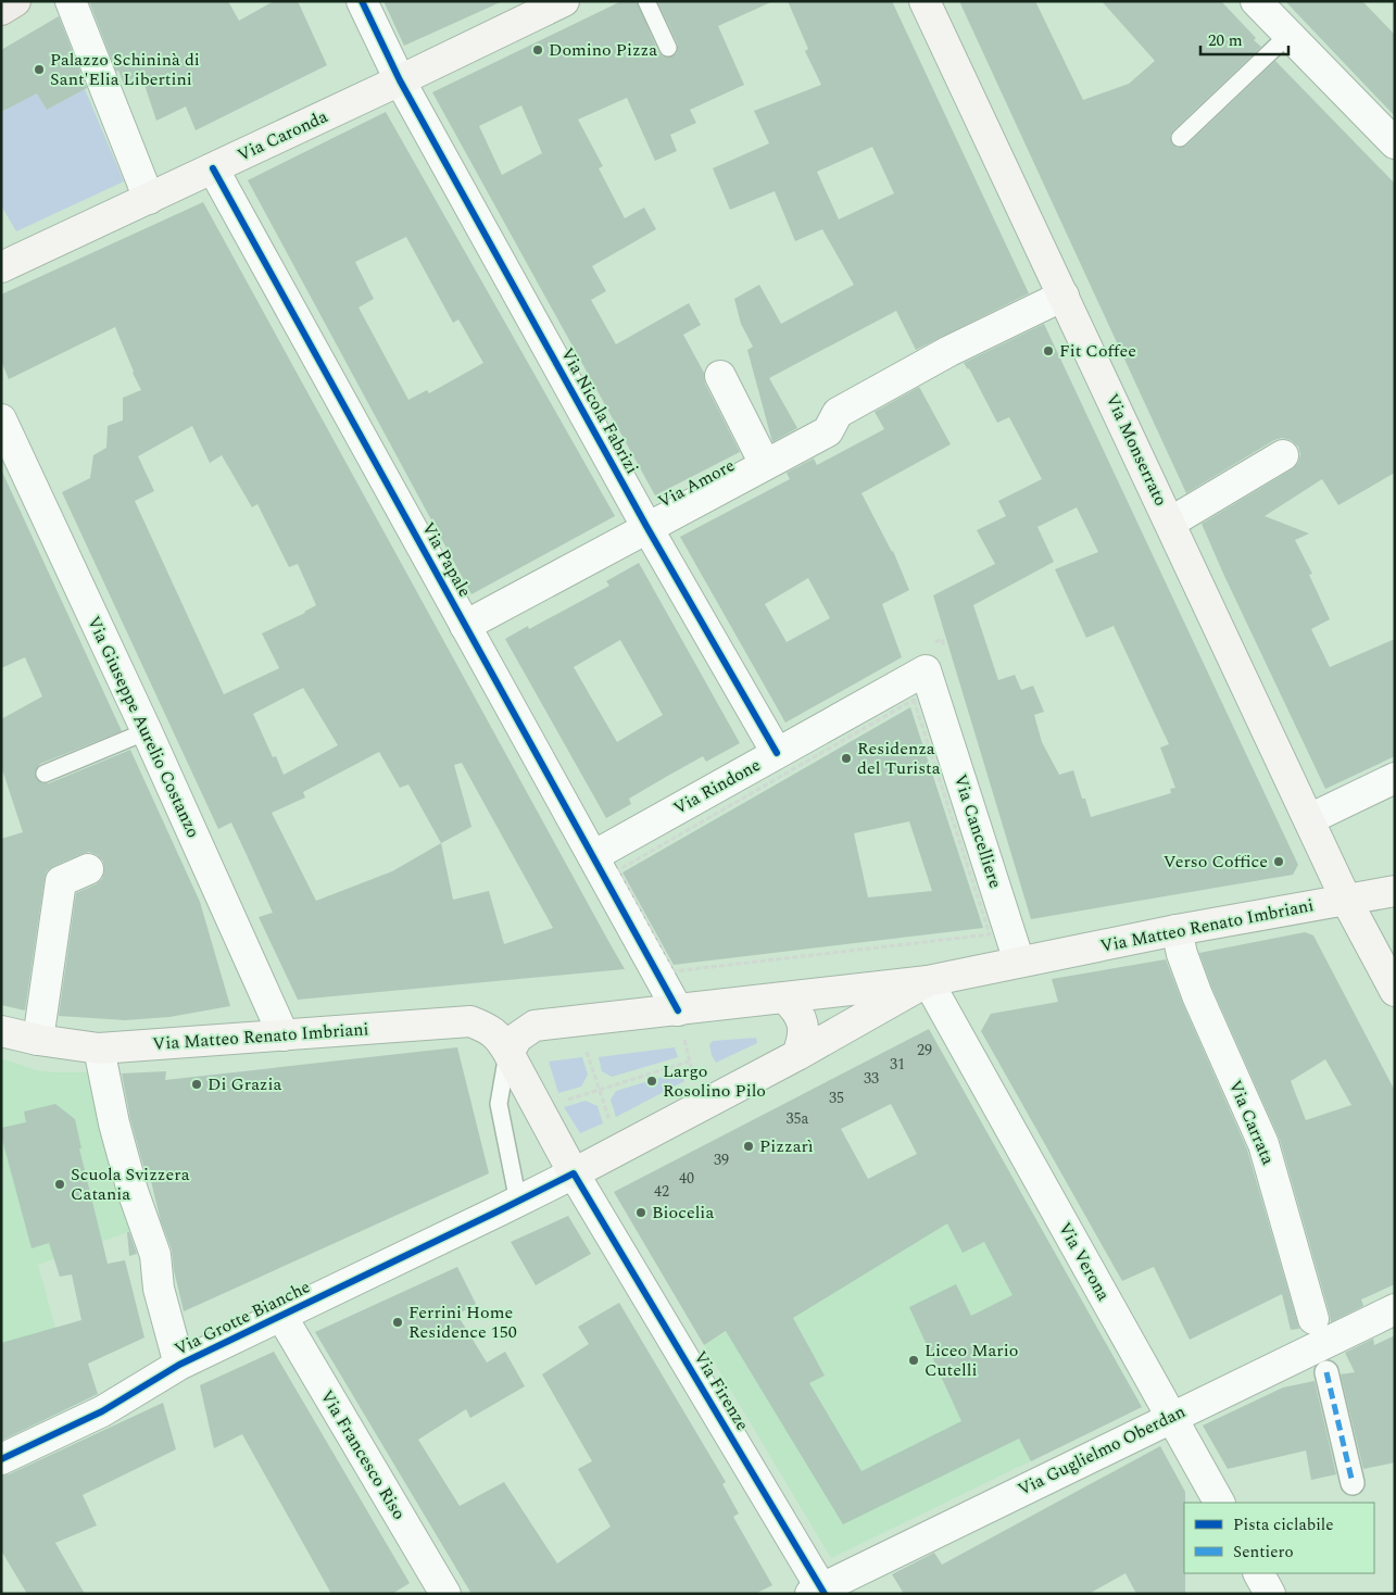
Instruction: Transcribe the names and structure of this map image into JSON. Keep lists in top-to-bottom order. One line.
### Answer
{"streets":{"main road":["Via Caronda","Via Monserrato","Via Matteo Renato Imbriani"],"street":["Via Nicola Fabrizi","Via Amore","Via Papale","Via Giuseppe Aurelio Costanzo","Via Rindone","Via Cancelliere","Via Carrata","Via Verona","Via Grotte Bianche","Via Firenze","Via Guglielmo Oberdan","Via Francesco Riso"]},"crossings":[["Via Caronda","Via Nicola Fabrizi"],["Via Caronda","Via Papale"],["Via Nicola Fabrizi","Via Amore"],["Via Nicola Fabrizi","Via Rindone"],["Via Monserrato","Via Amore"],["Via Monserrato","Via Matteo Renato Imbriani"],["Via Amore","Via Papale"],["Via Papale","Via Rindone"],["Via Giuseppe Aurelio Costanzo","Via Matteo Renato Imbriani"],["Via Rindone","Via Cancelliere"],["Via Cancelliere","Via Matteo Renato Imbriani"],["Via Matteo Renato Imbriani","Via Carrata"],["Via Matteo Renato Imbriani","Via Verona"],["Via Matteo Renato Imbriani","Via Grotte Bianche"],["Via Matteo Renato Imbriani","Via Firenze"],["Via Verona","Via Guglielmo Oberdan"],["Via Grotte Bianche","Via Firenze"],["Via Grotte Bianche","Via Francesco Riso"],["Via Firenze","Via Guglielmo Oberdan"]],"places":["Domino Pizza","Palazzo Schininà di Sant'Elia Libertini","Fit Coffee","Residenza del Turista","Verso Coffice","Largo Rosolino Pilo","Di Grazia","Pizzarì","Scuola Svizzera Catania","Biocelia","Ferrini Home Residence 150","Liceo Mario Cutelli"],"house_numbers":["29","31","33","35","35a","39","40","42"],"legend":["Pista ciclabile","Sentiero"],"scale_bar":"20 m"}
